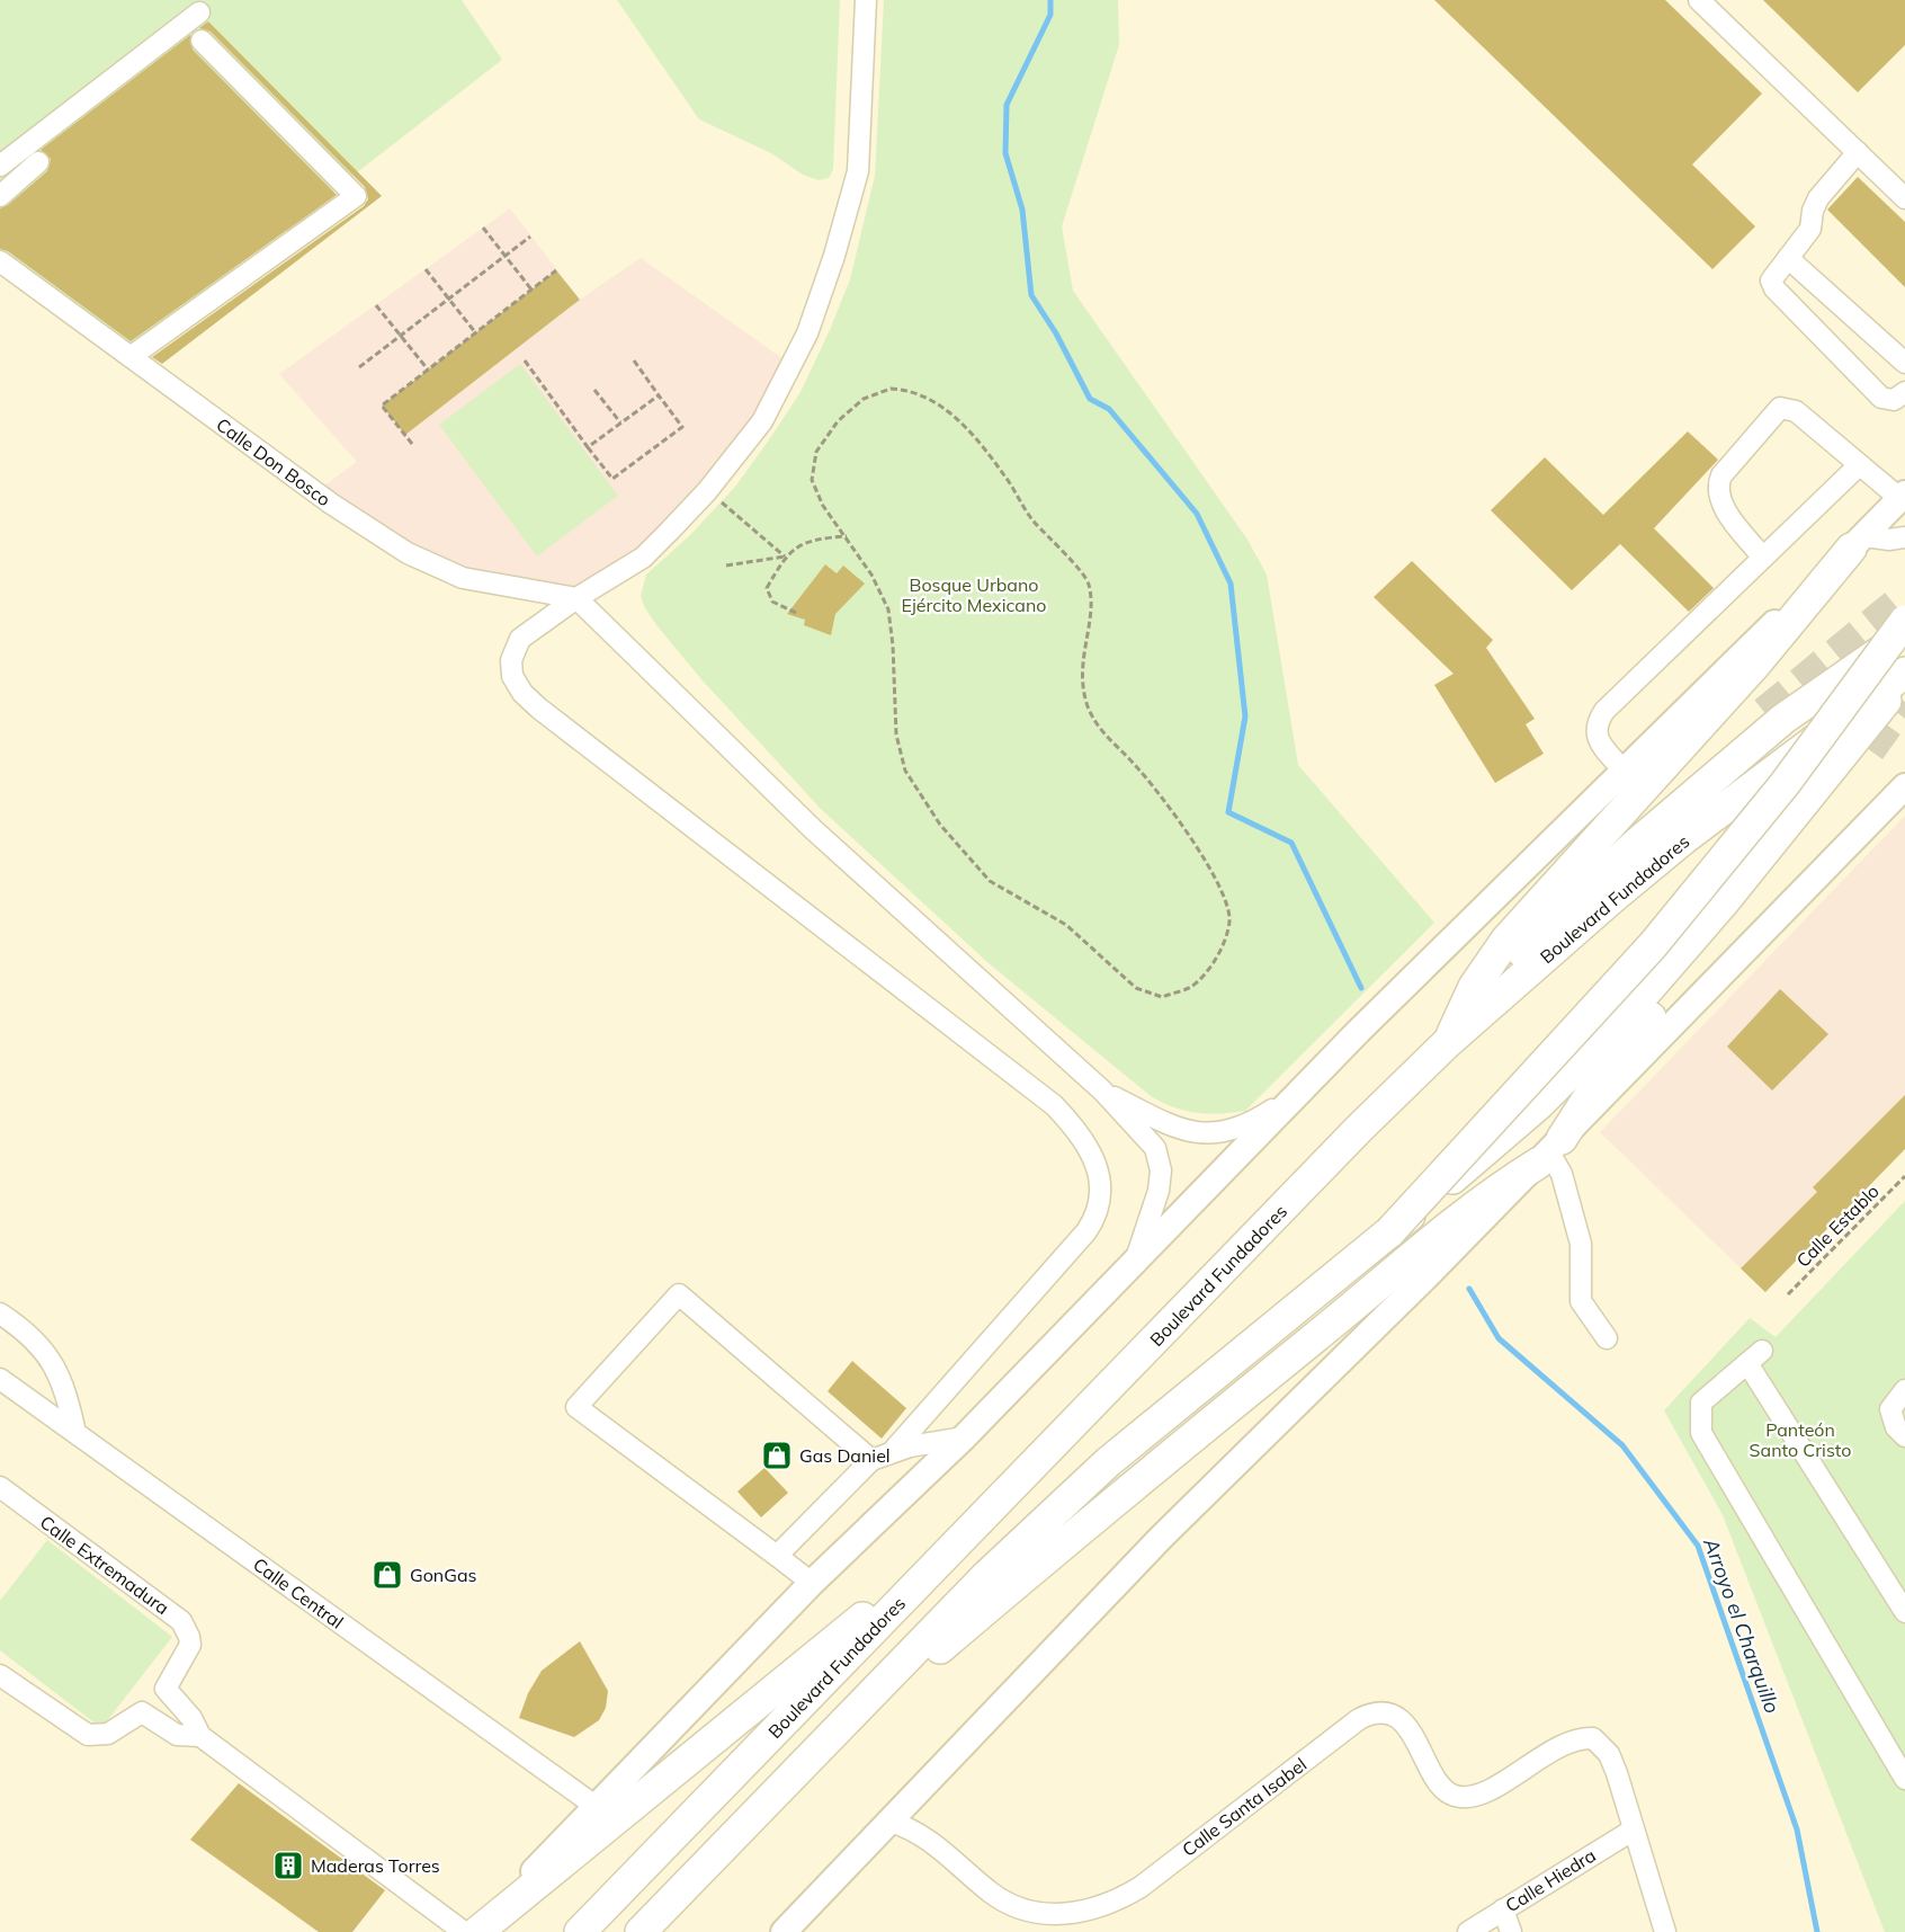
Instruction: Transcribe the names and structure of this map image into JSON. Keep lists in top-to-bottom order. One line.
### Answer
{"streets":{"highway":["Boulevard Fundadores"],"street":["Calle Don Bosco","Calle Extremadura","Calle Central","Calle Santa Isabel","Calle Hiedra"],"path":["Calle Establo"]},"crossings":[["Calle Santa Isabel","Calle Hiedra"]],"water":["Arroyo el Charquillo"],"parks":["Bosque Urbano Ejército Mexicano","Panteón Santo Cristo"],"places":{"shop":["Gas Daniel","GonGas"],"building":["Maderas Torres"]}}
